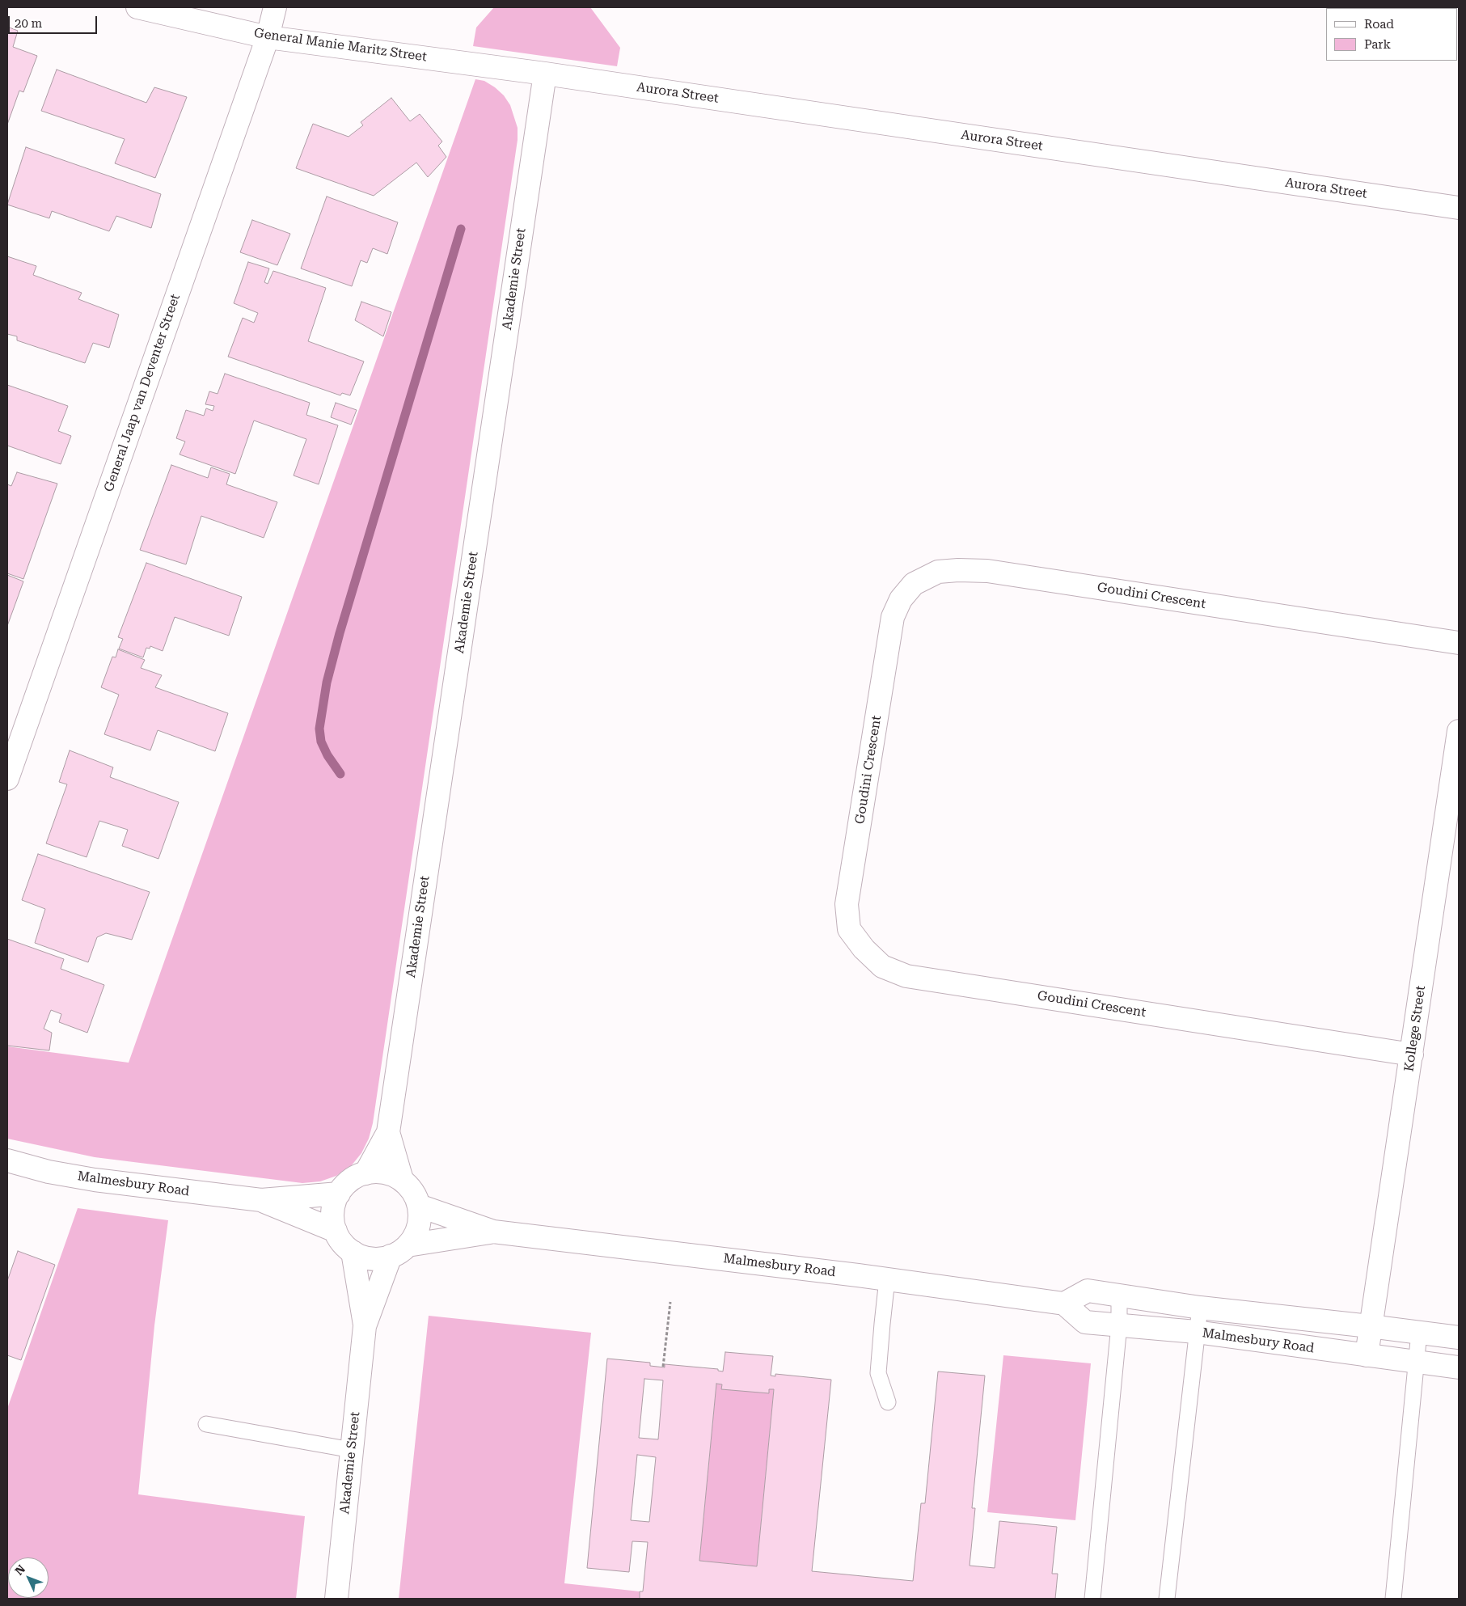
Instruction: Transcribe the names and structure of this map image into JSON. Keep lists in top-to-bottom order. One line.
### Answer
{"streets":{"street":["General Manie Maritz Street","Aurora Street","Akademie Street","General Jaap van Deventer Street","Goudini Crescent","Kollege Street","Malmesbury Road"]},"crossings":[["General Manie Maritz Street","Aurora Street"],["General Manie Maritz Street","Akademie Street"],["General Manie Maritz Street","General Jaap van Deventer Street"],["Aurora Street","Akademie Street"],["Akademie Street","Malmesbury Road"],["Goudini Crescent","Kollege Street"],["Kollege Street","Malmesbury Road"]],"legend":["Road","Park"],"scale_bar":"20 m","north":"top left"}
